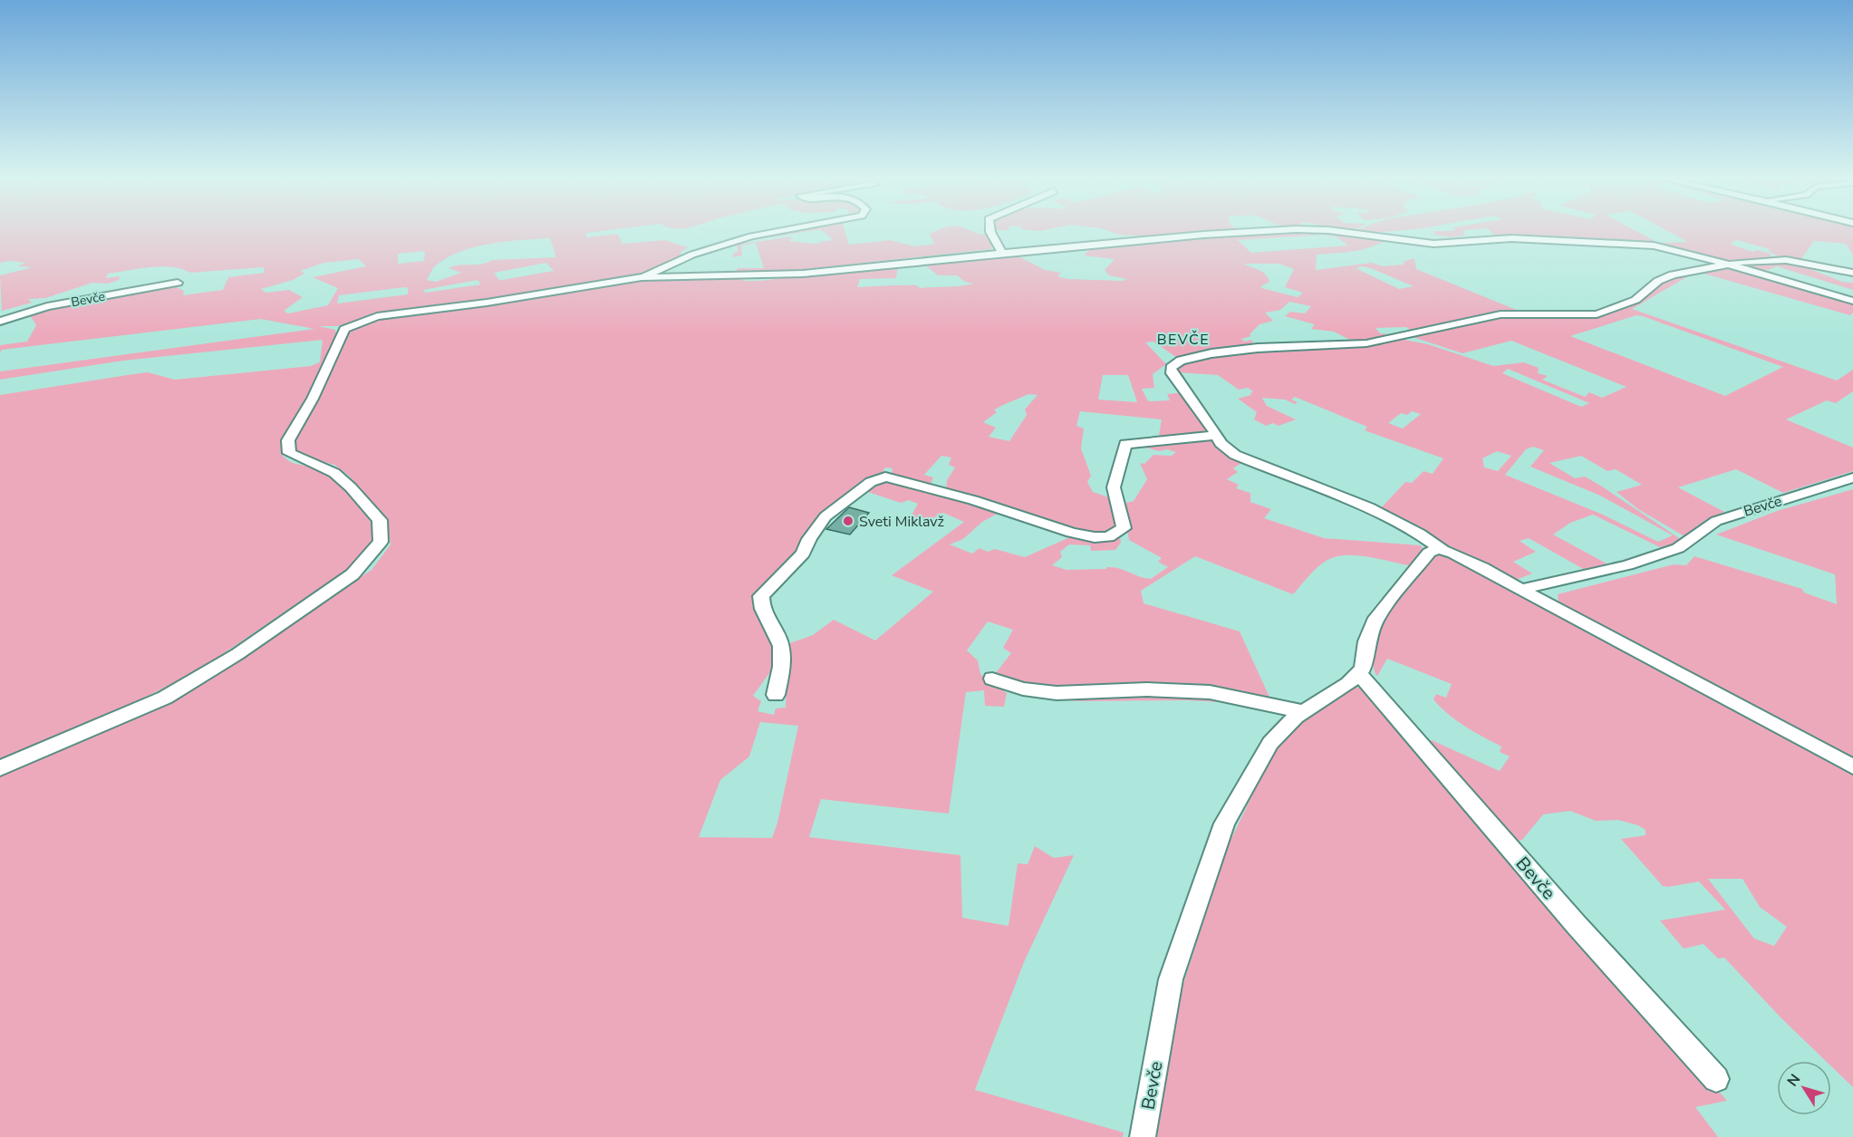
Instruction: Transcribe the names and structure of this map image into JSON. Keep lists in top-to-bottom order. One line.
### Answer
{"streets":{"street":["Bevče"]},"districts":["BEVČE"],"places":["Sveti Miklavž"],"north":"top left"}
